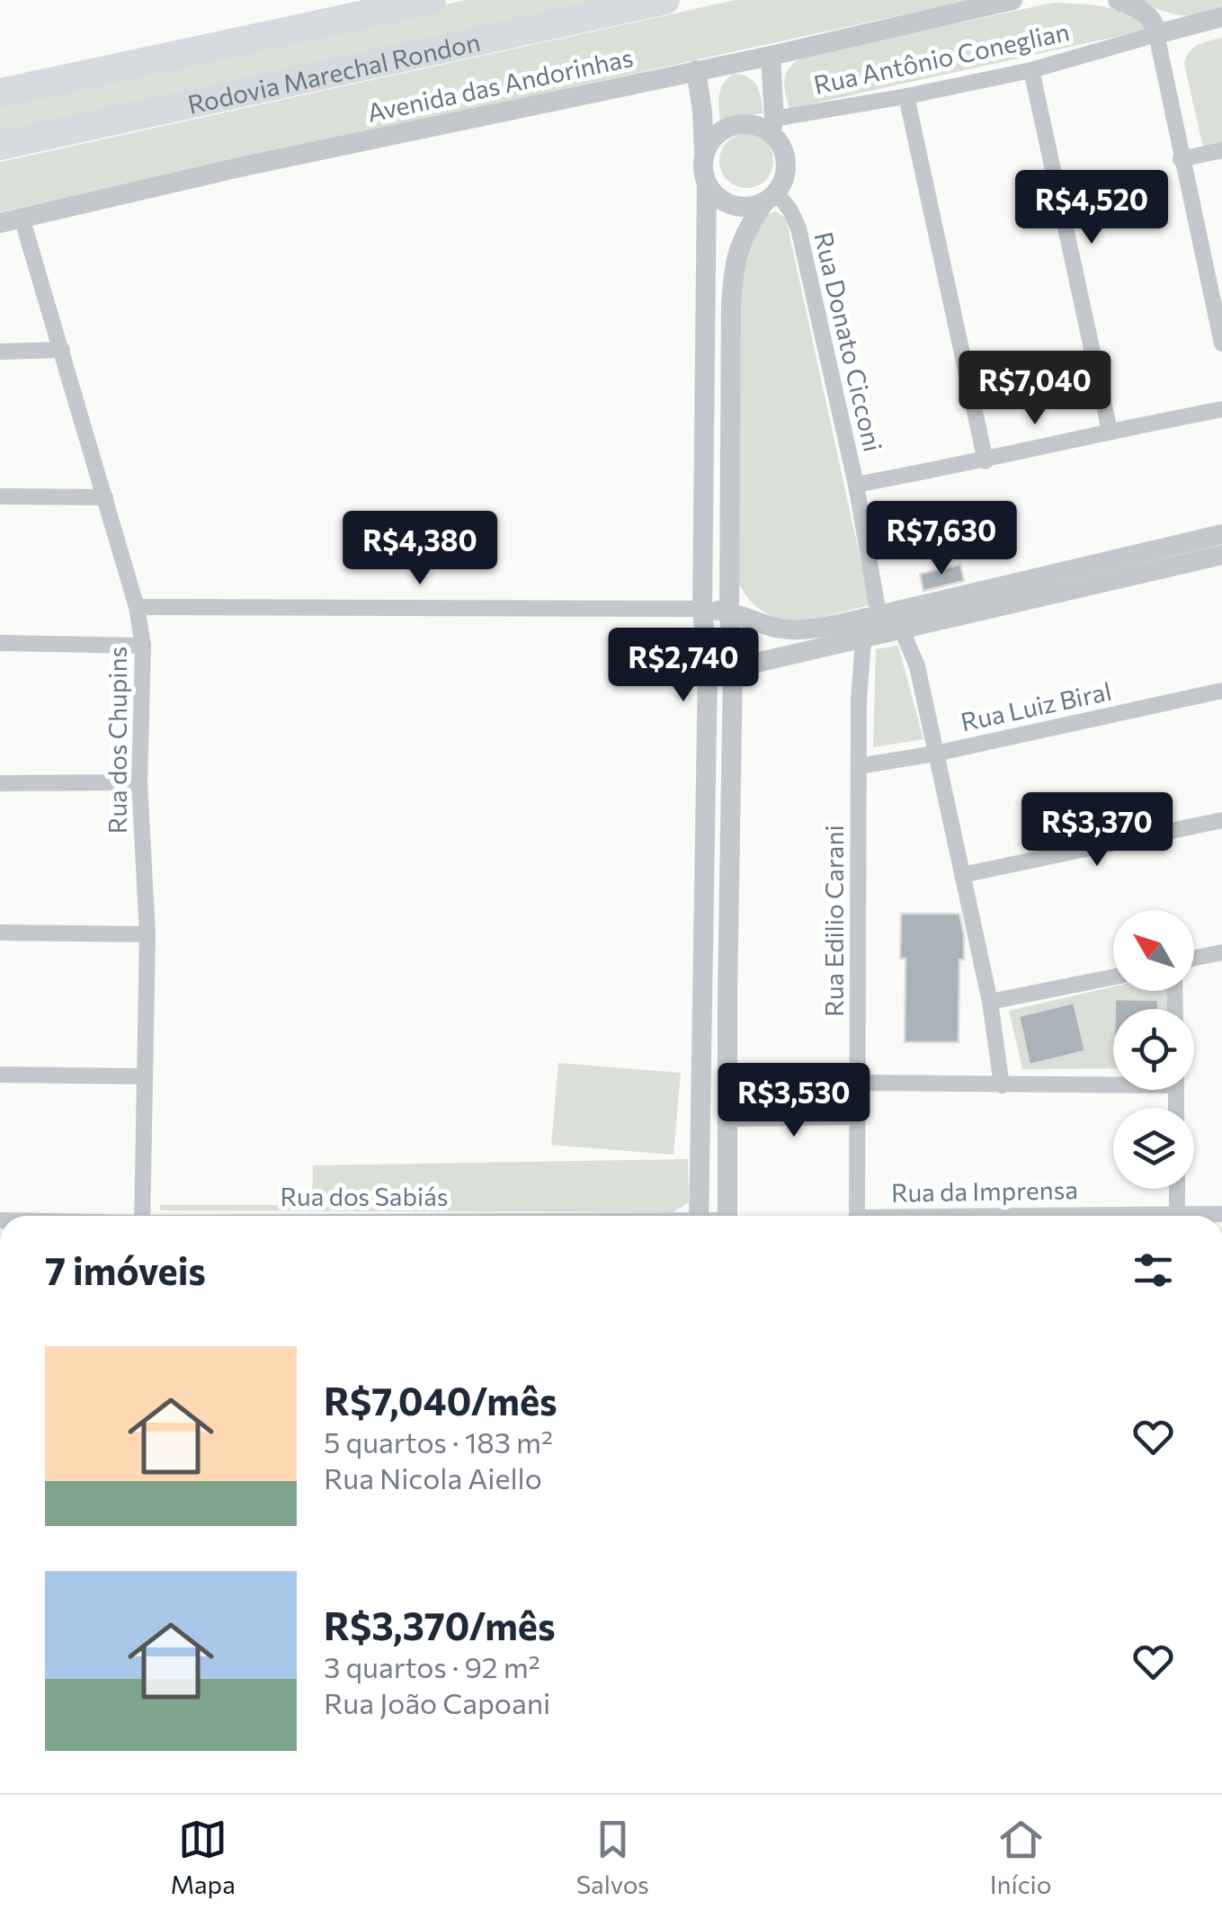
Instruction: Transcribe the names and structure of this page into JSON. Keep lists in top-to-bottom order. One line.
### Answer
{"streets":{"highway":["Rodovia Marechal Rondon"],"street":["Rua Antônio Coneglian","Avenida das Andorinhas","Rua Donato Cicconi","Rua Luiz Biral","Rua dos Chupins","Rua Edilio Carani"]},"crossings":[["Rua Antônio Coneglian","Rua Donato Cicconi"],["Avenida das Andorinhas","Rua dos Chupins"],["Rua Donato Cicconi","Rua Edilio Carani"],["Rua Luiz Biral","Rua Edilio Carani"]],"north":"top left","page":{"price":["R$4,520","R$7,040","R$7,630","R$4,380","R$2,740","R$3,370","R$3,530"],"heading":"7 imóveis","list":[{"name":"R$7,040/mês","note":"5 quartos · 183 m² · Rua Nicola Aiello"},{"name":"R$3,370/mês","note":"3 quartos · 92 m² · Rua João Capoani"}],"tabs":["Mapa","Salvos","Início"]}}
